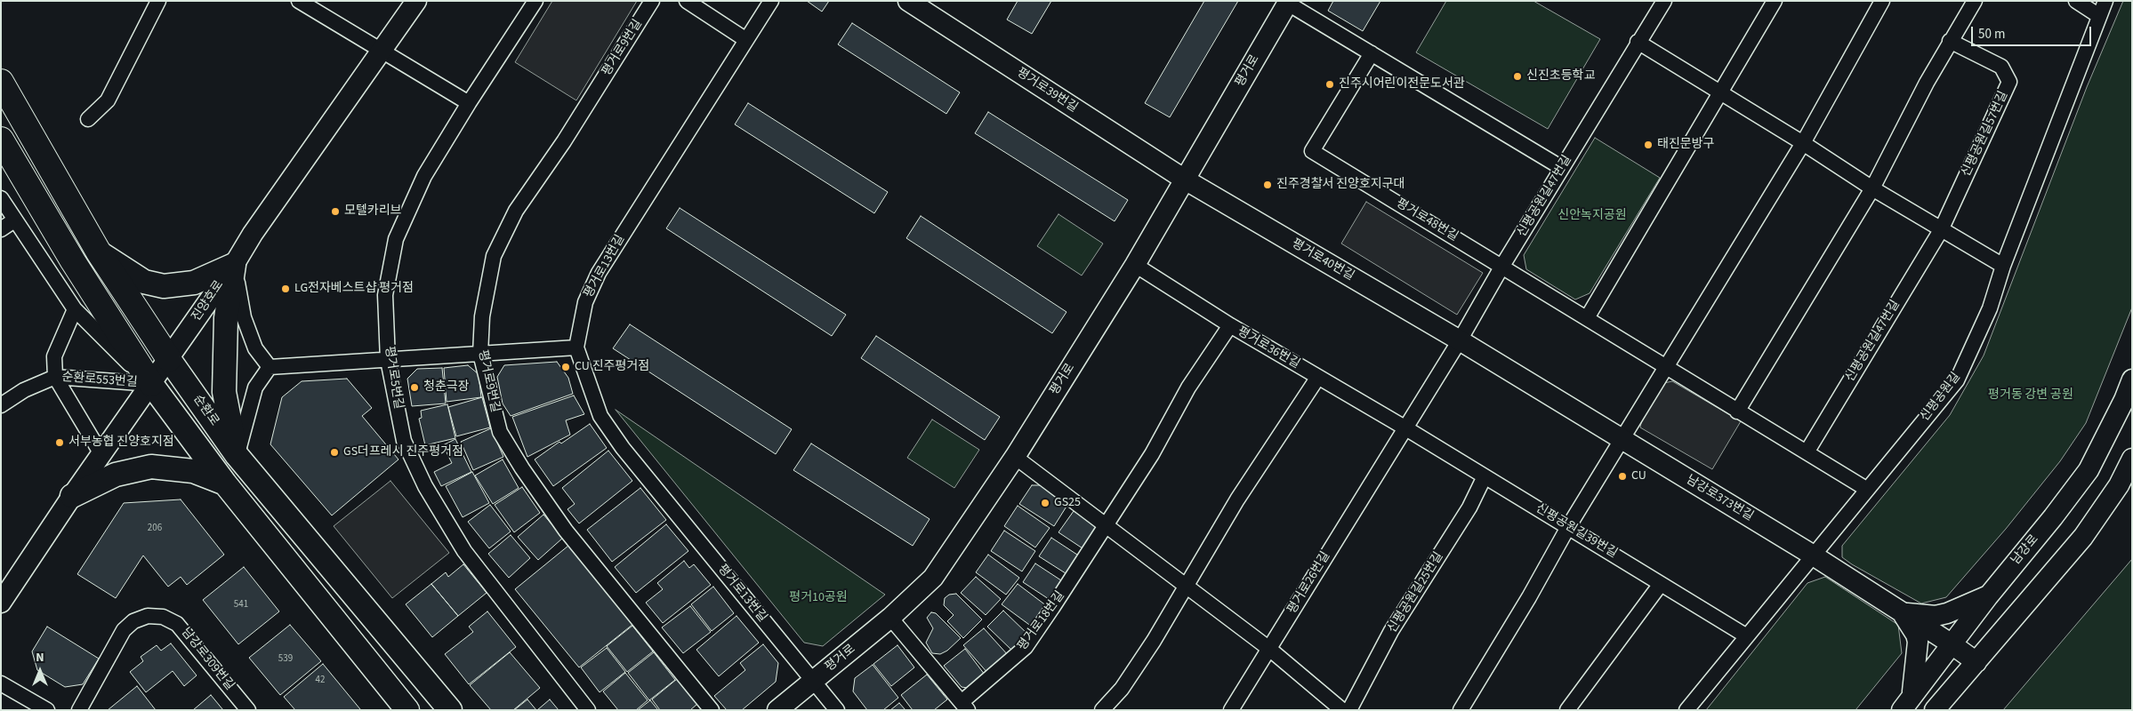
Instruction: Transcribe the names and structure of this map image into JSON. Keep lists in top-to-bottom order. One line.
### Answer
{"streets":{"highway":["순환로"],"street":["평거로9번길","평거로","평거로39번길","신평공원길57번길","신평공원길47번길","평거로48번길","평거로40번길","평거로13번길","진양호로","평거로36번길","평거로5번길","순환로553번길","신평공원길","남강로373번길","신평공원길39번길","남강로","평거로26번길","신평공원길25번길","평거로18번길","남강로309번길"]},"crossings":[["평거로","평거로39번길"],["평거로","평거로40번길"],["평거로","평거로13번길"],["평거로","평거로36번길"],["평거로","평거로18번길"],["평거로39번길","평거로40번길"],["신평공원길57번길","신평공원길47번길"],["신평공원길47번길","평거로48번길"],["신평공원길47번길","평거로40번길"],["신평공원길47번길","남강로373번길"],["신평공원길47번길","평거로26번길"],["평거로40번길","남강로373번길"],["평거로40번길","평거로26번길"],["진양호로","순환로553번길"],["진양호로","순환로"],["평거로36번길","신평공원길39번길"],["평거로36번길","평거로26번길"],["신평공원길","남강로373번길"],["신평공원길","신평공원길39번길"],["남강로373번길","남강로"],["남강로373번길","평거로26번길"],["신평공원길39번길","평거로26번길"],["신평공원길39번길","신평공원길25번길"]],"parks":["신안녹지공원","평거동 강변 공원","평거10공원"],"places":["신진초등학교","진주시어린이전문도서관","태진문방구","진주경찰서 진양호지구대","모텔카리브","LG전자베스트샵 평거점","CU 진주평거점","청춘극장","서부농협 진양호지점","GS더프레시 진주평거점","CU","GS25"],"house_numbers":["206","541","539","42"],"scale_bar":"50 m","north":"top"}
